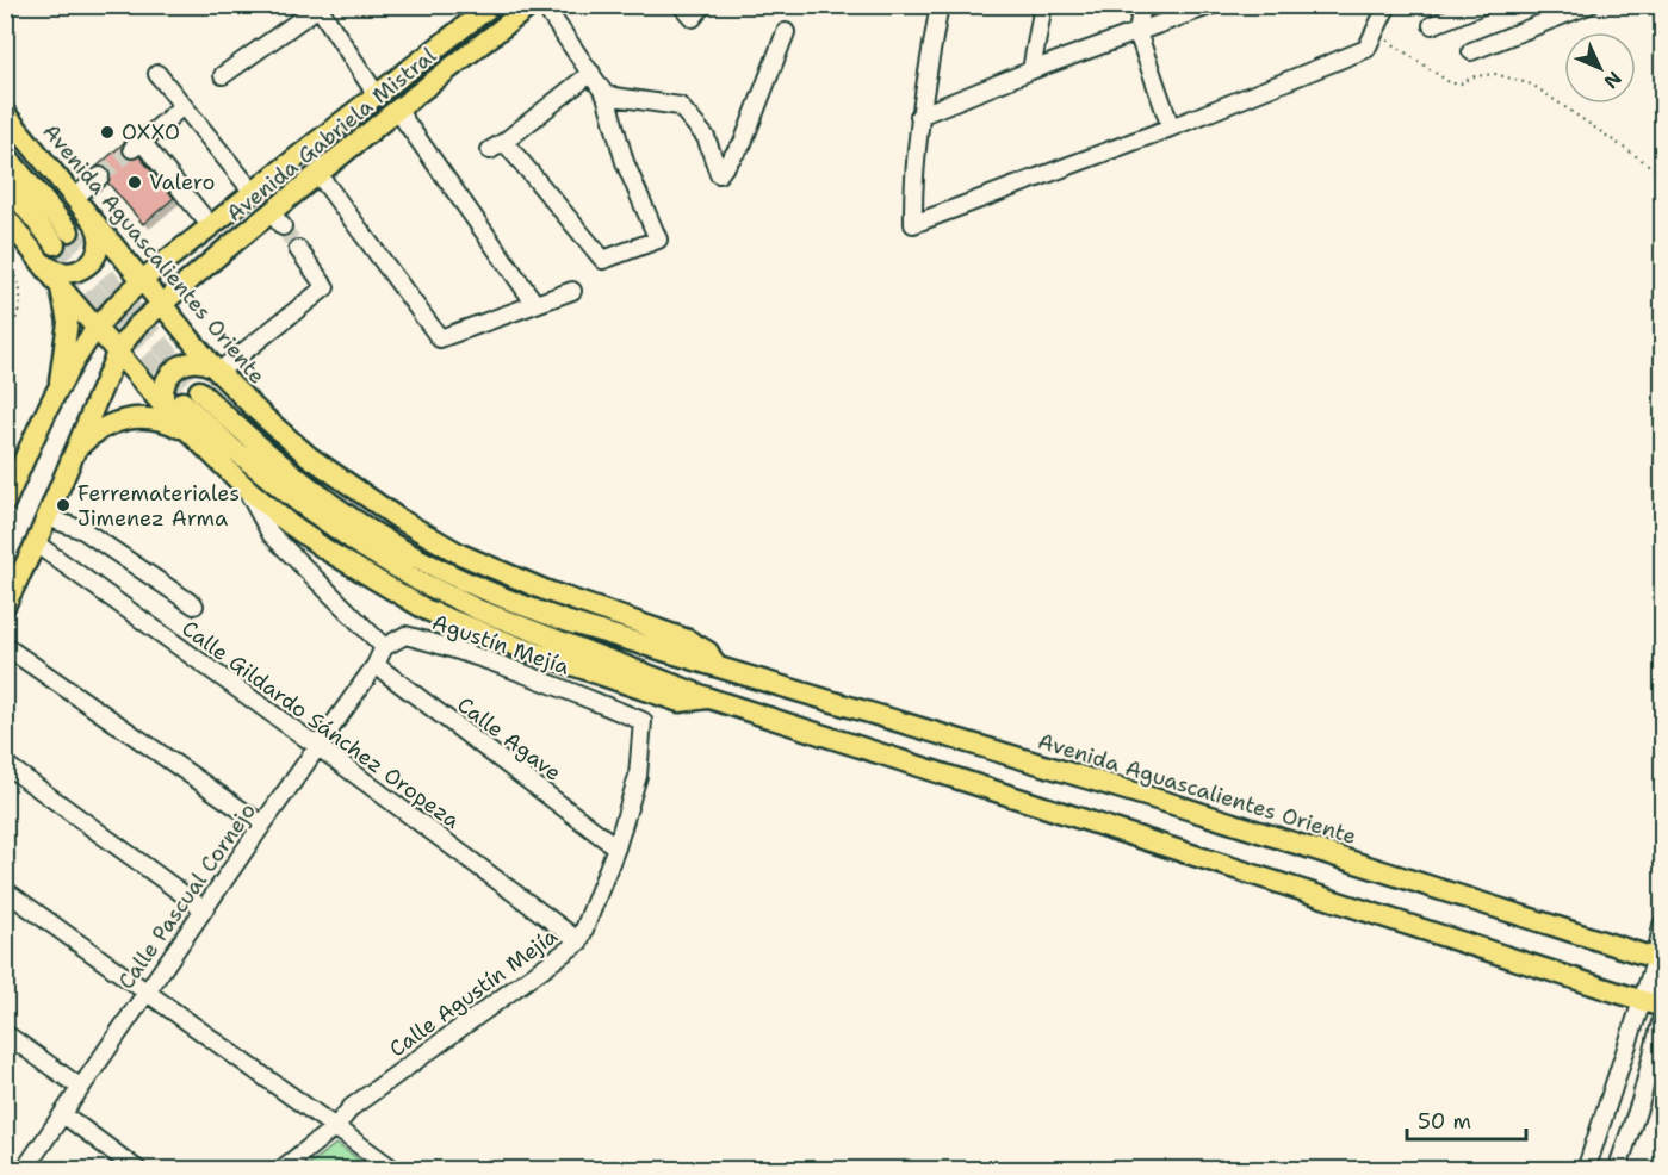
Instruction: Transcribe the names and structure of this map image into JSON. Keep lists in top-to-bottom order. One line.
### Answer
{"streets":{"main road":["Avenida Gabriela Mistral","Avenida Aguascalientes Oriente"],"street":["Agustín Mejía","Calle Gildardo Sánchez Oropeza","Calle Agave","Calle Pascual Cornejo","Calle Agustín Mejía"]},"crossings":[["Avenida Gabriela Mistral","Avenida Aguascalientes Oriente"],["Avenida Gabriela Mistral","Calle Gildardo Sánchez Oropeza"],["Agustín Mejía","Calle Pascual Cornejo"],["Agustín Mejía","Calle Agustín Mejía"],["Calle Gildardo Sánchez Oropeza","Calle Pascual Cornejo"],["Calle Gildardo Sánchez Oropeza","Calle Agustín Mejía"],["Calle Agave","Calle Pascual Cornejo"],["Calle Agave","Calle Agustín Mejía"]],"places":["OXXO","Valero","Ferremateriales Jimenez Arma"],"scale_bar":"50 m","north":"bottom right"}
